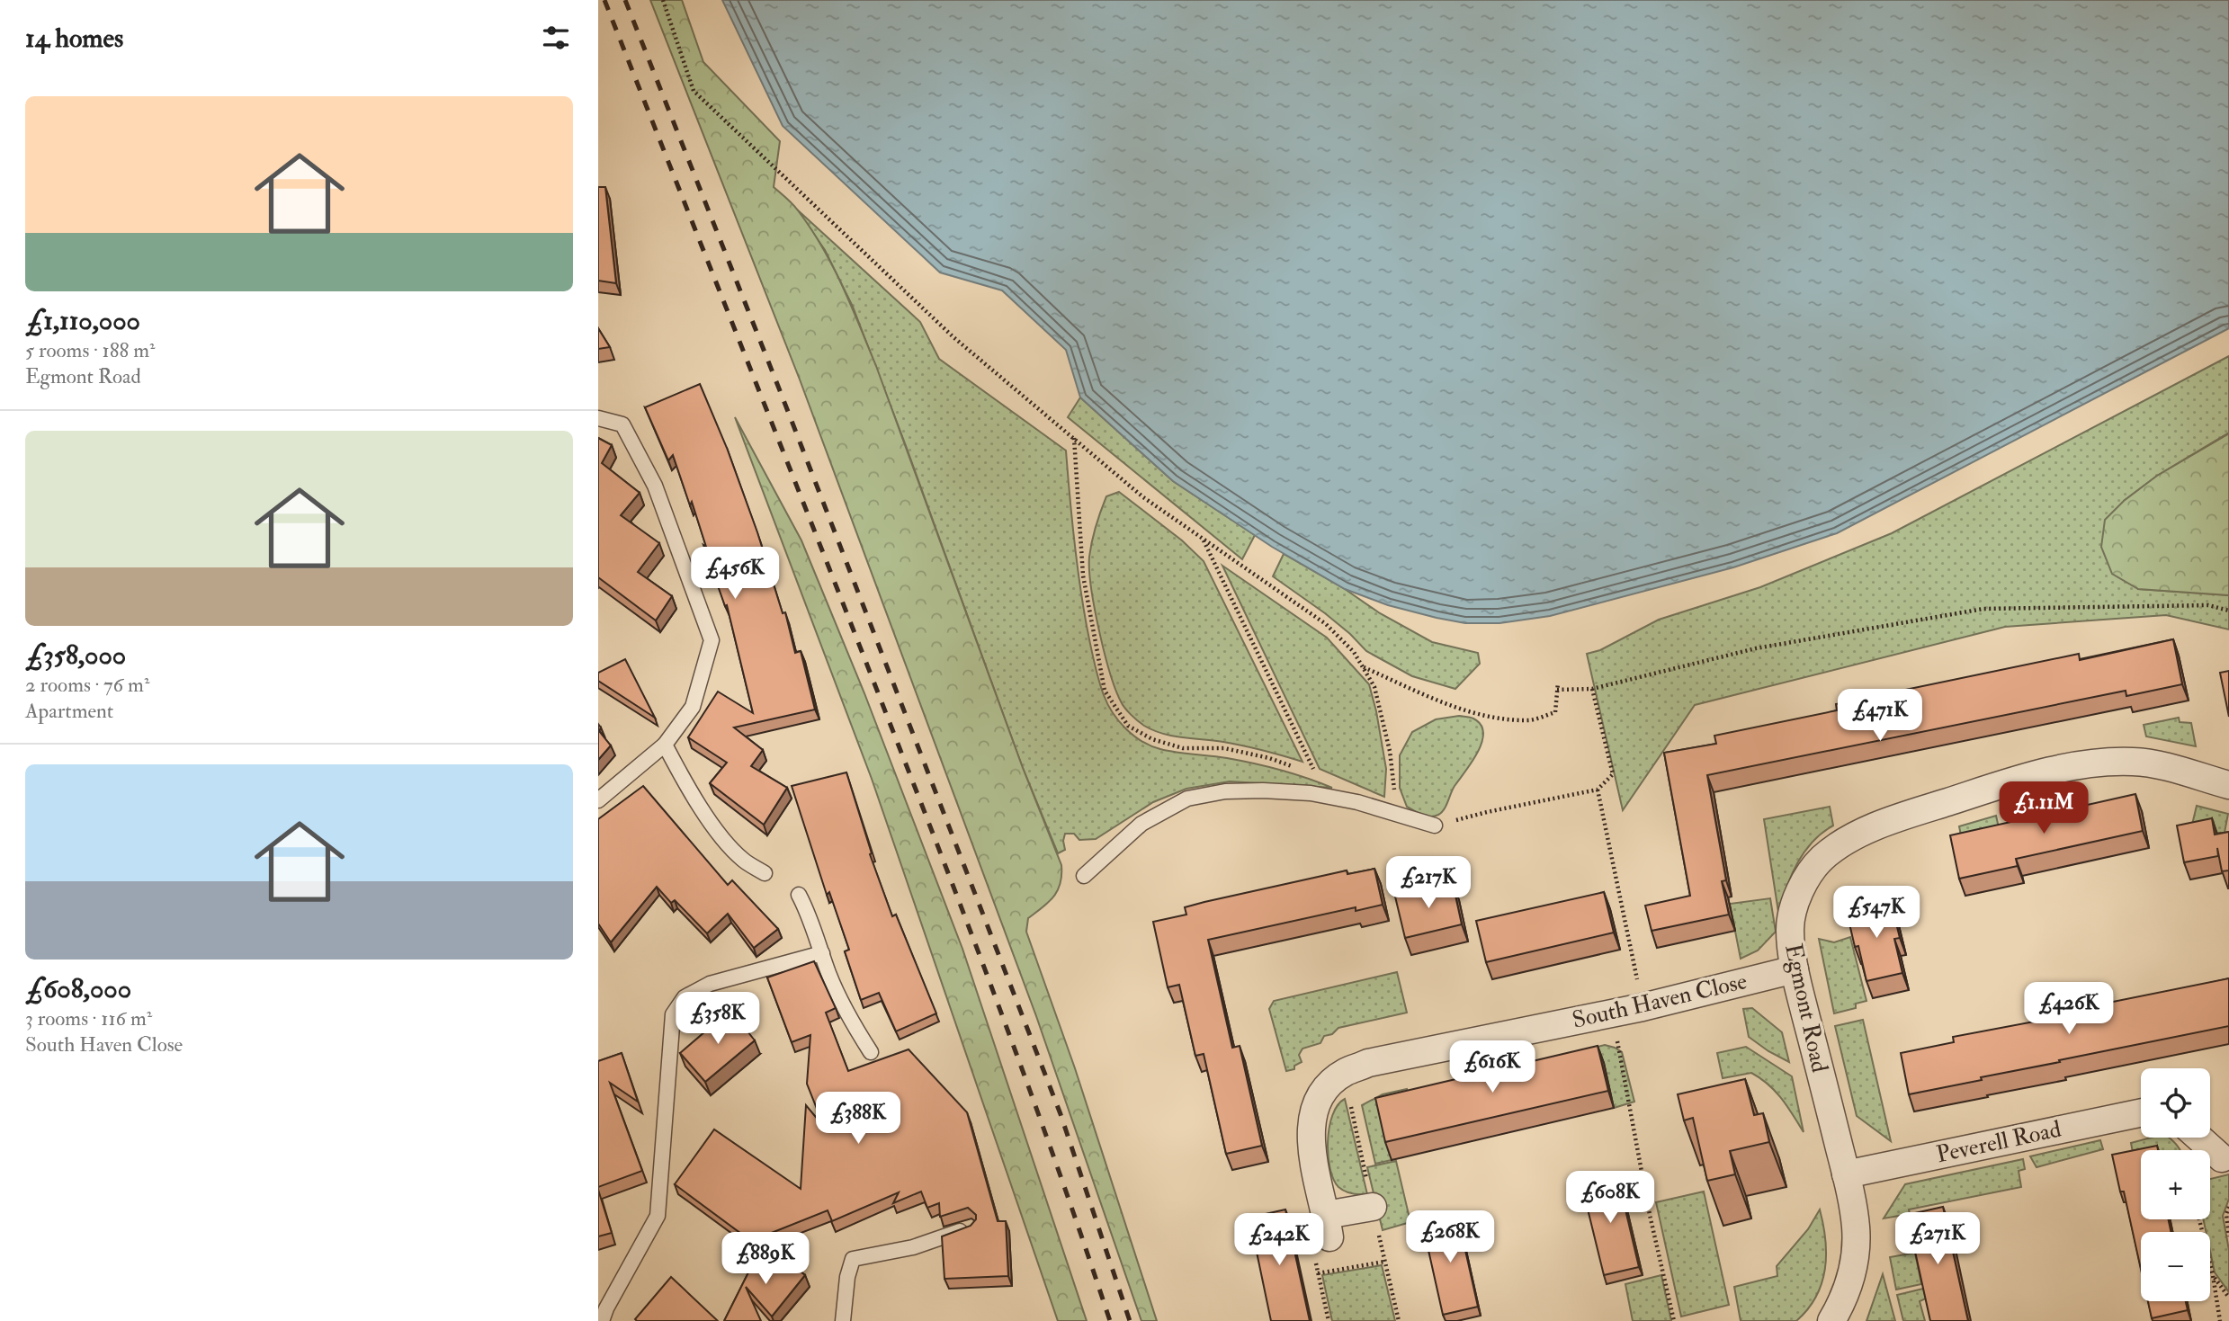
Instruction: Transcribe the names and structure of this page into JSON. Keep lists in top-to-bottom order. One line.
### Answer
{"streets":{"street":["South Haven Close","Egmont Road","Peverell Road"]},"crossings":[["South Haven Close","Egmont Road"],["Egmont Road","Peverell Road"]],"page":{"heading":"14 homes","list":[{"name":"£1,110,000","note":"5 rooms · 188 m² · Egmont Road"},{"name":"£358,000","note":"2 rooms · 76 m² · Apartment"},{"name":"£608,000","note":"3 rooms · 116 m² · South Haven Close"}],"price":["£456K","£471K","£1.11M","£217K","£547K","£426K","£358K","£616K","£388K","£608K","£268K","£271K","£242K","£889K"],"map_buttons":["+","−"]}}
